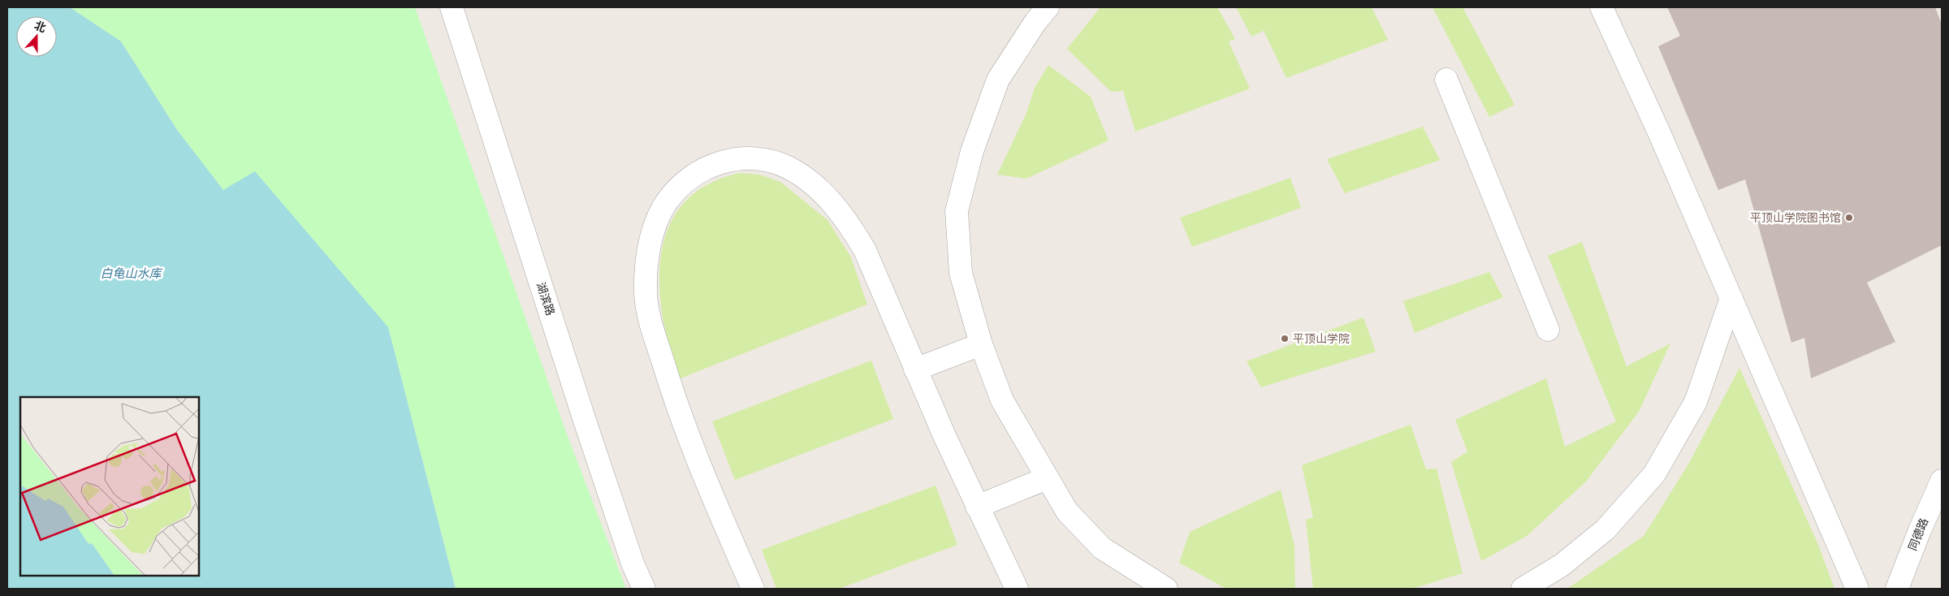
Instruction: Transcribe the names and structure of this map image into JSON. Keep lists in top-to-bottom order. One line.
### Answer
{"streets":{"street":["湖滨路","同德路"]},"water":["白龟山水库"],"places":["平顶山学院图书馆","平顶山学院"],"north":"top"}
